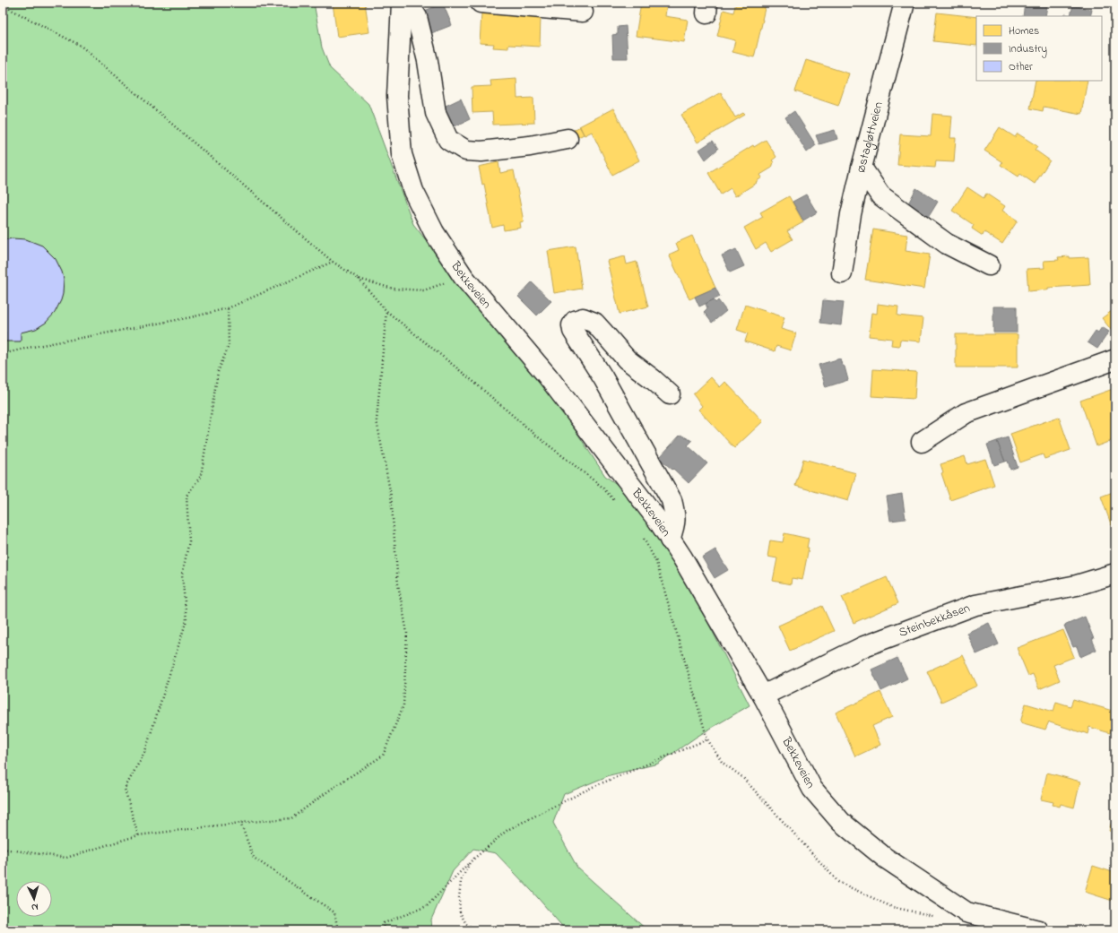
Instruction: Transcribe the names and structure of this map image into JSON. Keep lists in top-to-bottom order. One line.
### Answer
{"streets":{"street":["Østagløttveien","Bekkeveien","Steinbekkåsen"]},"crossings":[["Bekkeveien","Steinbekkåsen"]],"legend":["Homes","Industry","Other"],"north":"bottom"}
